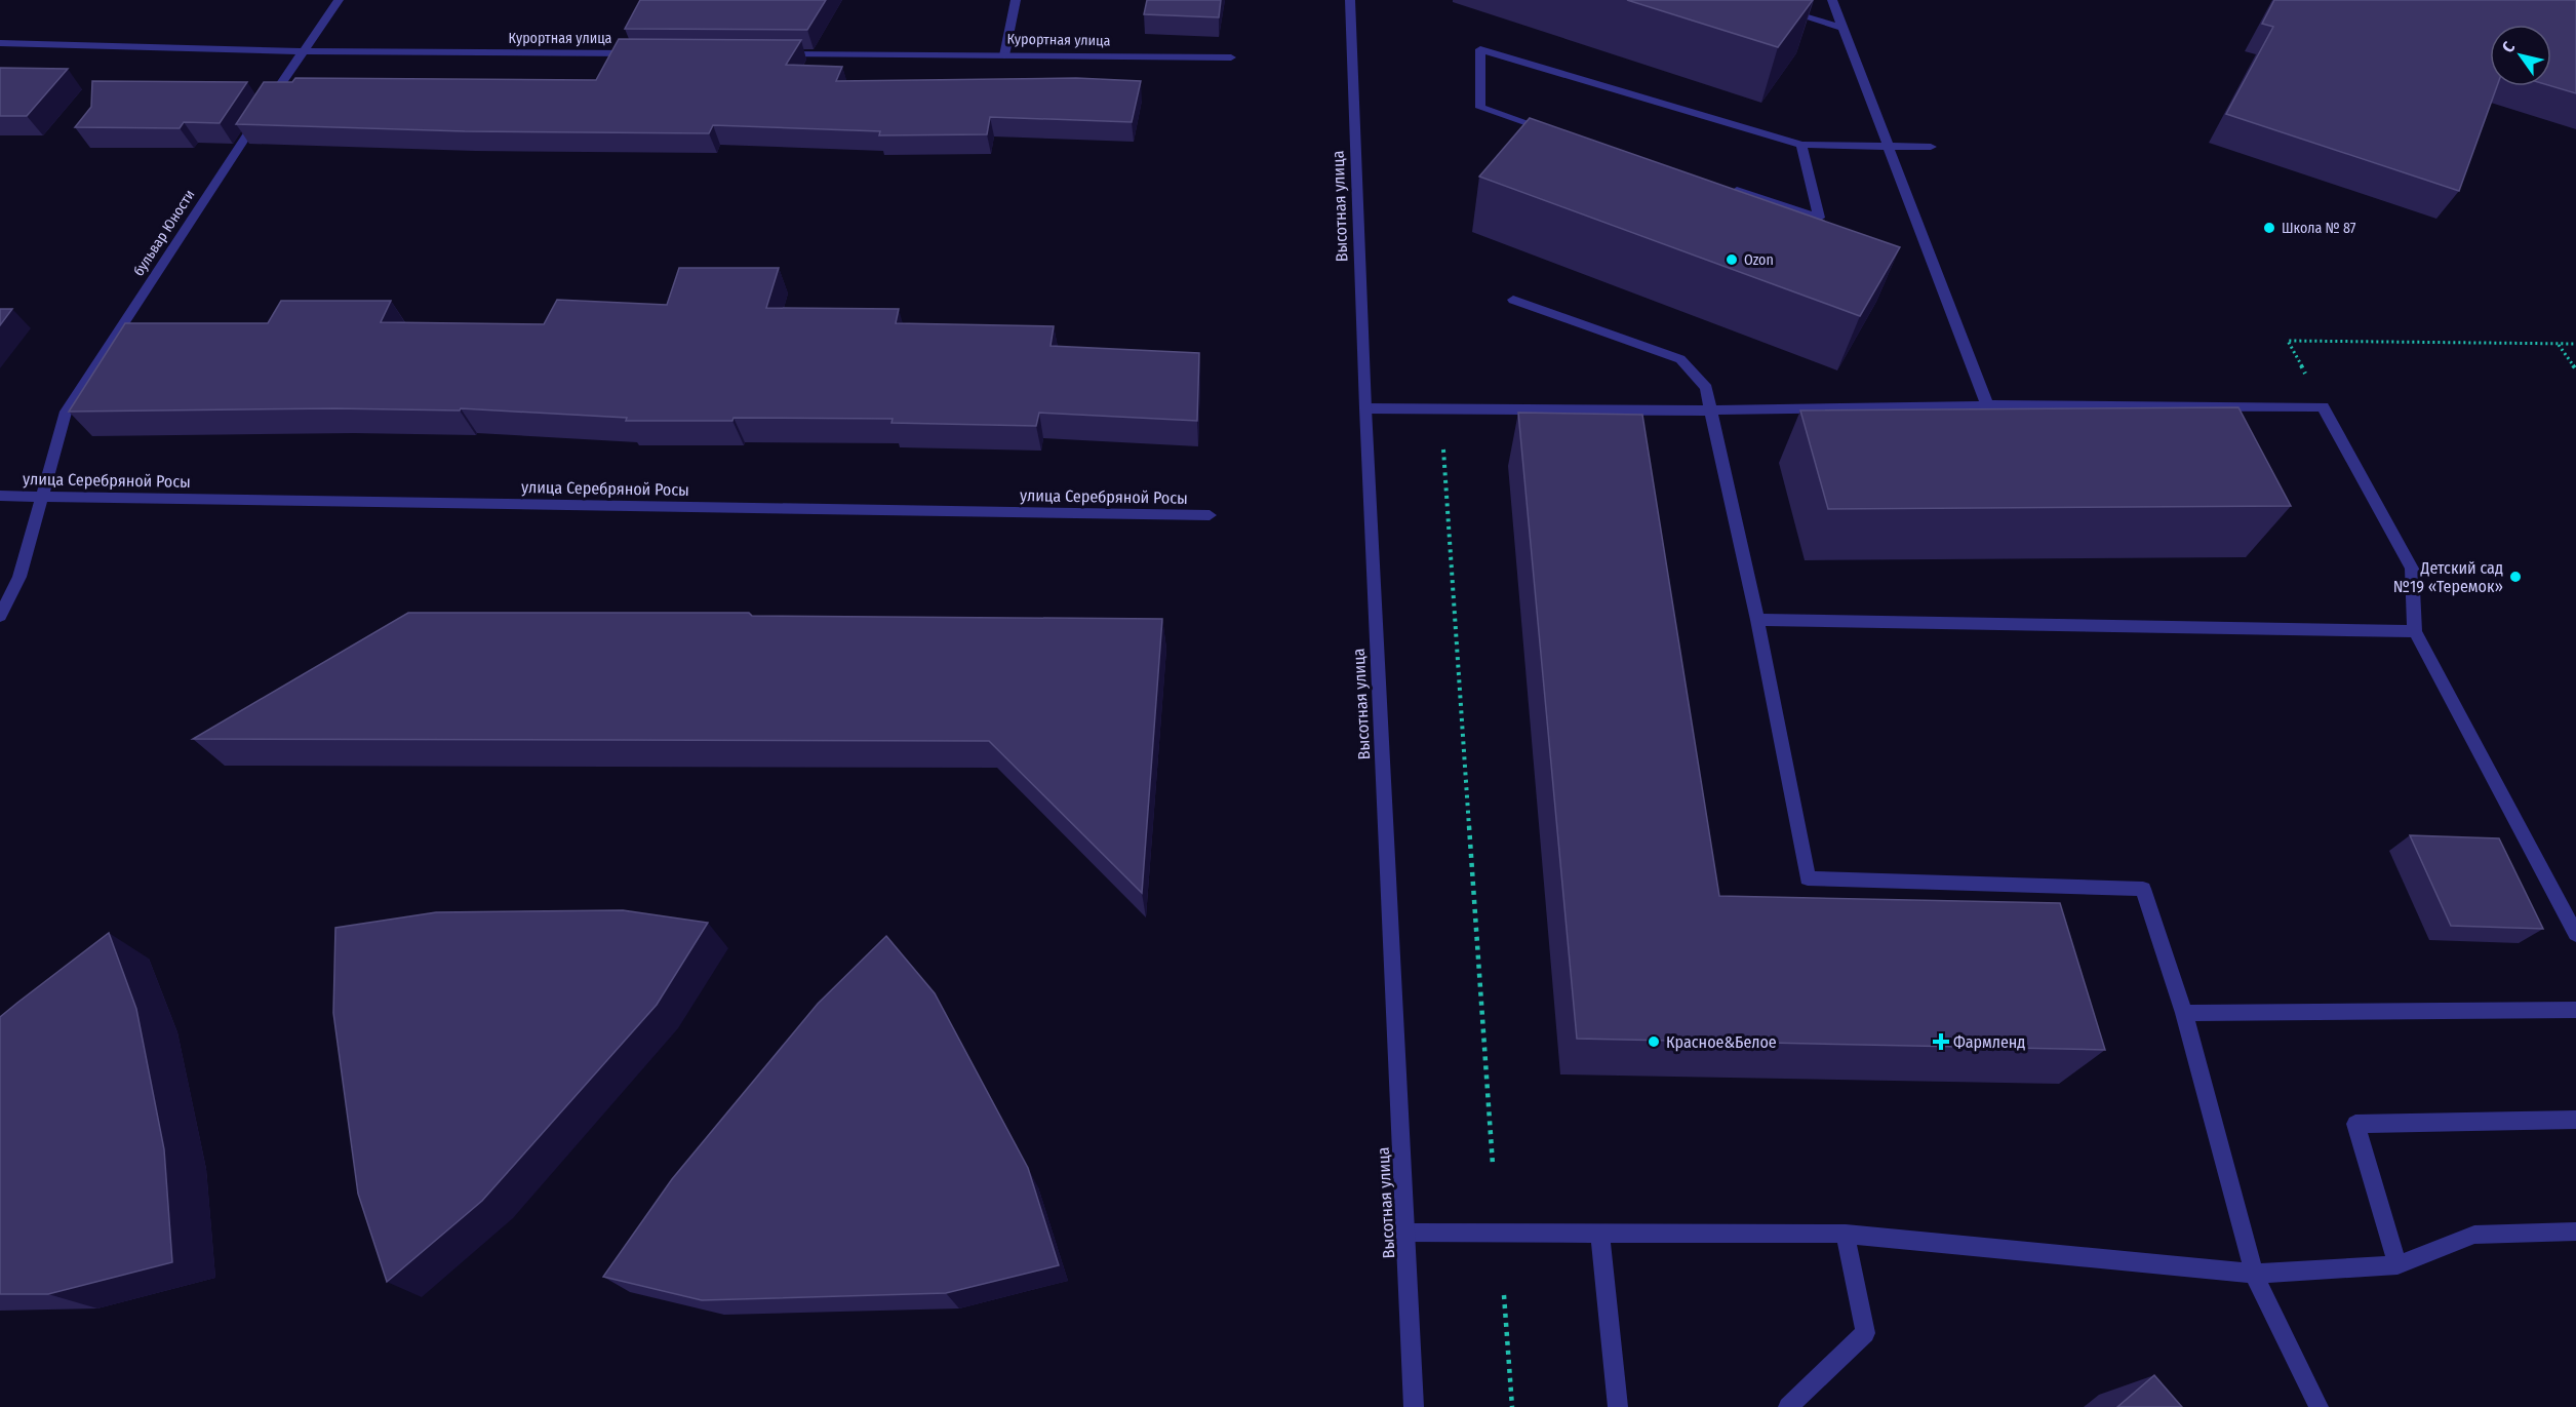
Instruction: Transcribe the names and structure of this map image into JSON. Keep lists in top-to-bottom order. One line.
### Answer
{"streets":{"street":["Курортная улица","Высотная улица","бульвар Юности","улица Серебряной Росы"]},"crossings":[["Курортная улица","бульвар Юности"],["бульвар Юности","улица Серебряной Росы"]],"places":{"other":["Школа № 87","Ozon","Детский сад №19 «Теремок»","Красное&Белое"],"health":["Фармленд"]},"north":"top left"}
